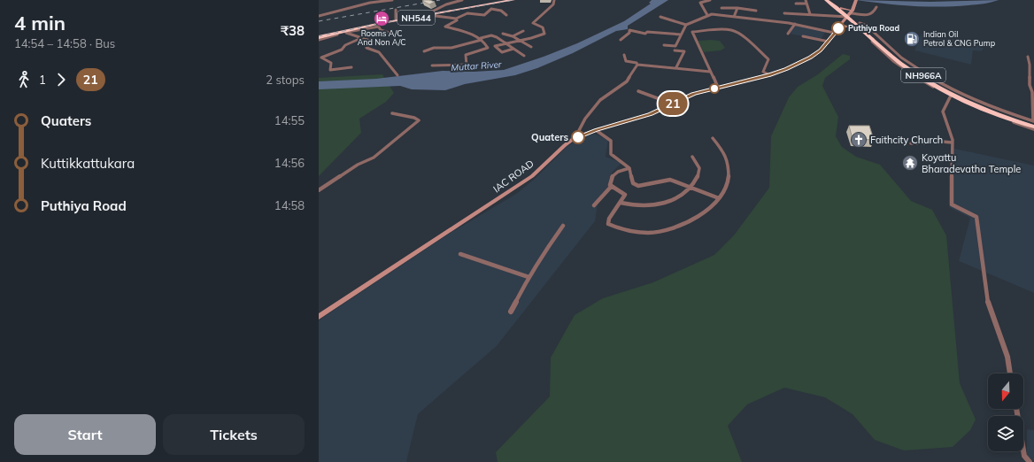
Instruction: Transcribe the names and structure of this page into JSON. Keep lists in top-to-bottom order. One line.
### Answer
{"streets":{"highway":["NH544","NH966A"],"main road":["IAC ROAD"]},"crossings":[["NH966A","IAC ROAD"]],"water":["Muttar River"],"places":{"hotel":["Rooms A/C And Non A/C"],"other":["Puthiya Road","Quaters"],"fuel station":["Indian Oil Petrol & CNG Pump"],"church":["Faithcity Church"],"temple":["Koyattu Bharadevatha Temple"]},"lines":["bus line 21"],"north":"bottom","page":{"heading":["4 min","14:54 – 14:58 · Bus","₹38"],"on_map":"21","legs":["1","21","2 stops"],"list":[{"name":"Quaters","value":"14:55"},{"name":"Kuttikkattukara","value":"14:56"},{"name":"Puthiya Road","value":"14:58"}],"buttons":["Start","Tickets"]}}
